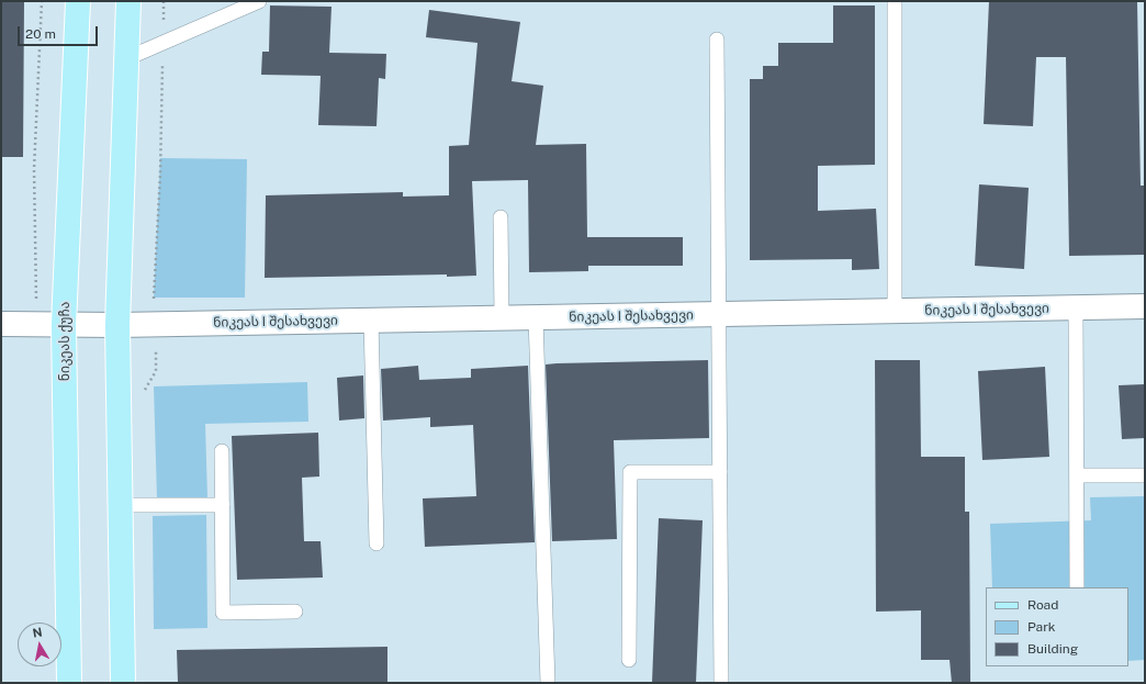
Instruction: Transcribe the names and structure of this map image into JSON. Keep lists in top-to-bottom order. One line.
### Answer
{"streets":{"main road":["ნიკეას ქუჩა"],"street":["ნიკეას I შესახვევი"]},"crossings":[["ნიკეას I შესახვევი","ნიკეას ქუჩა"]],"legend":["Road","Park","Building"],"scale_bar":"20 m","north":"top"}
